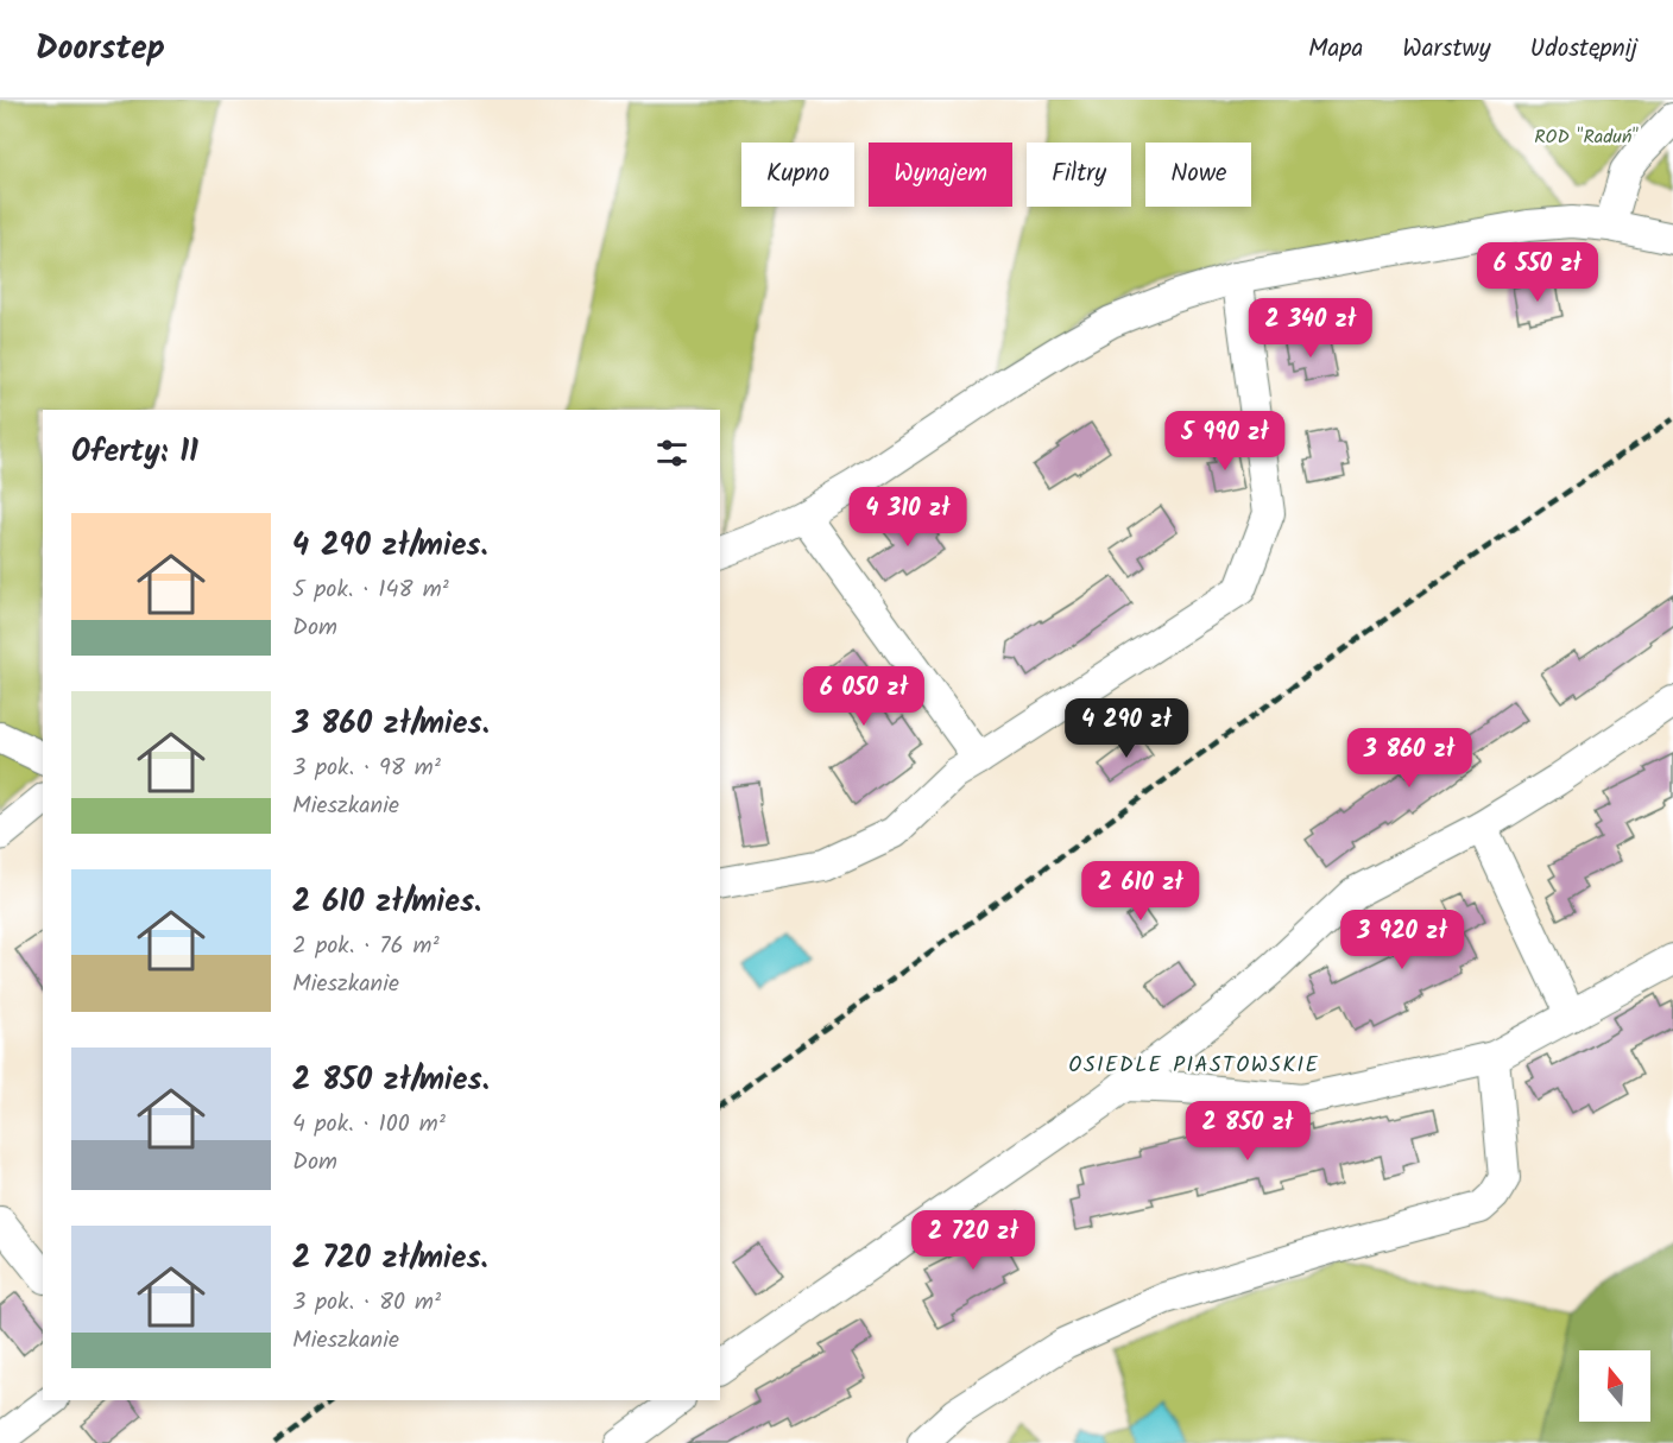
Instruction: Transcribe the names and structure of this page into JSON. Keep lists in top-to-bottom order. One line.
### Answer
{"districts":["OSIEDLE PIASTOWSKIE"],"parks":["ROD \"Raduń\""],"north":"top","page":{"header":"Doorstep","nav":["Mapa","Warstwy","Udostępnij"],"chip":["Kupno","Wynajem","Filtry","Nowe"],"price":["6 550 zł","2 340 zł","5 990 zł","4 310 zł","6 050 zł","4 290 zł","3 860 zł","2 610 zł","3 920 zł","2 850 zł","2 720 zł"],"heading":"Oferty: 11","list":[{"name":"4 290 zł/mies.","note":"5 pok. · 148 m² · Dom"},{"name":"3 860 zł/mies.","note":"3 pok. · 98 m² · Mieszkanie"},{"name":"2 610 zł/mies.","note":"2 pok. · 76 m² · Mieszkanie"},{"name":"2 850 zł/mies.","note":"4 pok. · 100 m² · Dom"},{"name":"2 720 zł/mies.","note":"3 pok. · 80 m² · Mieszkanie"}]}}
